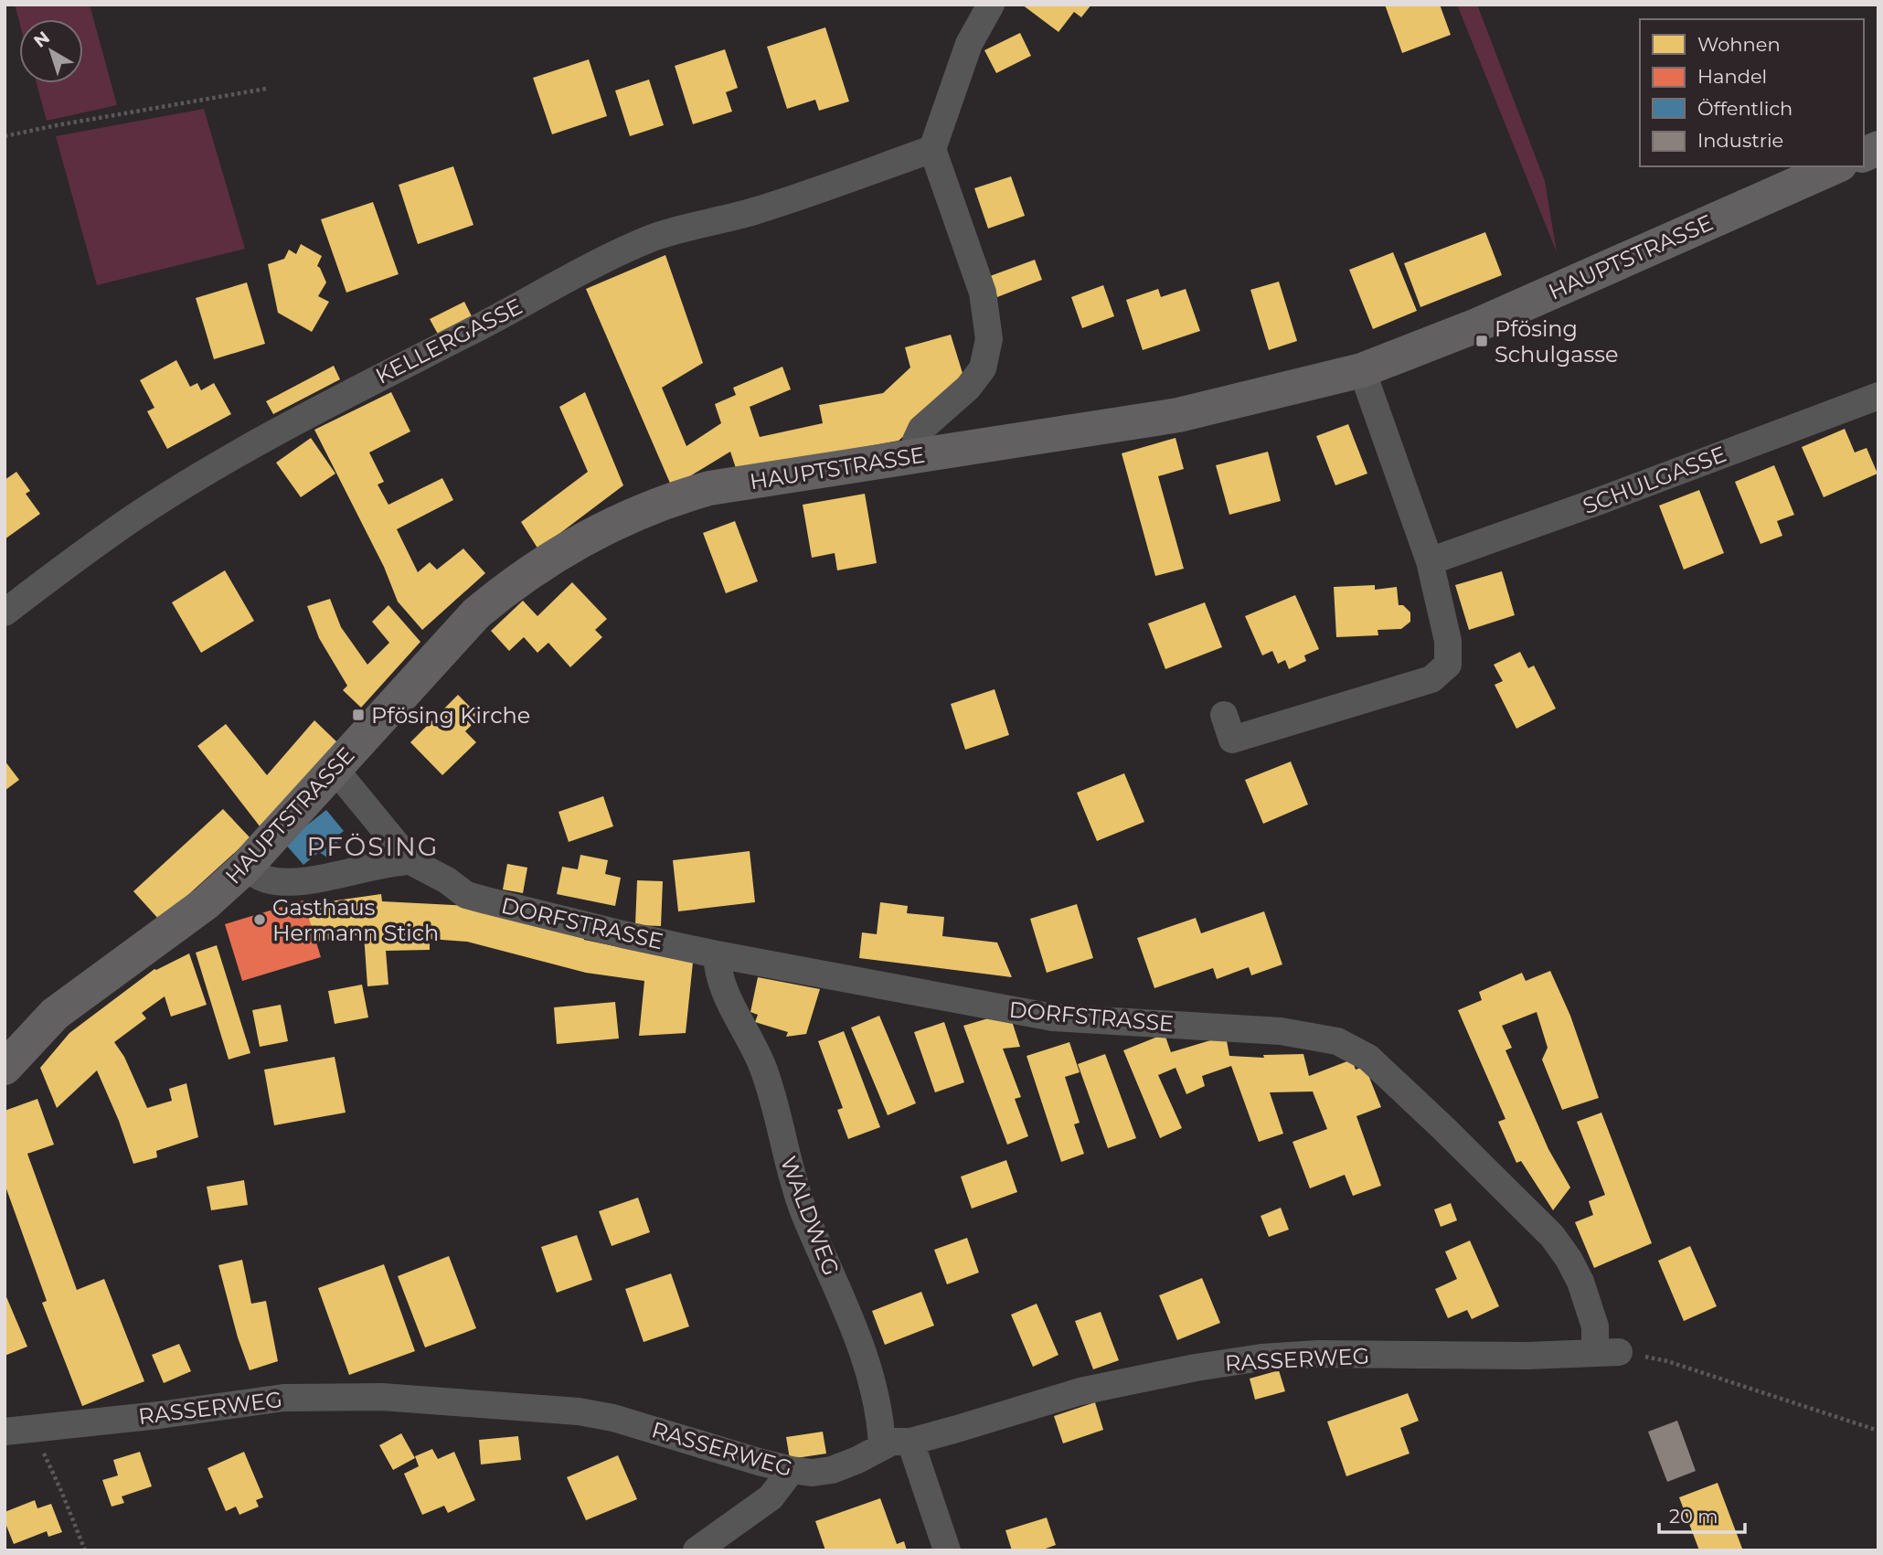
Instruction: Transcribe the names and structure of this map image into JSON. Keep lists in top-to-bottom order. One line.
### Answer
{"streets":{"street":["HAUPTSTRASSE","KELLERGASSE","SCHULGASSE","DORFSTRASSE","WALDWEG","RASSERWEG"]},"crossings":[["HAUPTSTRASSE","DORFSTRASSE"],["DORFSTRASSE","WALDWEG"],["DORFSTRASSE","RASSERWEG"],["WALDWEG","RASSERWEG"]],"districts":["PFÖSING"],"places":{"transit":["Pfösing Schulgasse","Pfösing Kirche"],"other":["Gasthaus Hermann Stich"]},"legend":["Wohnen","Handel","Öffentlich","Industrie"],"scale_bar":"20 m","north":"top left"}
